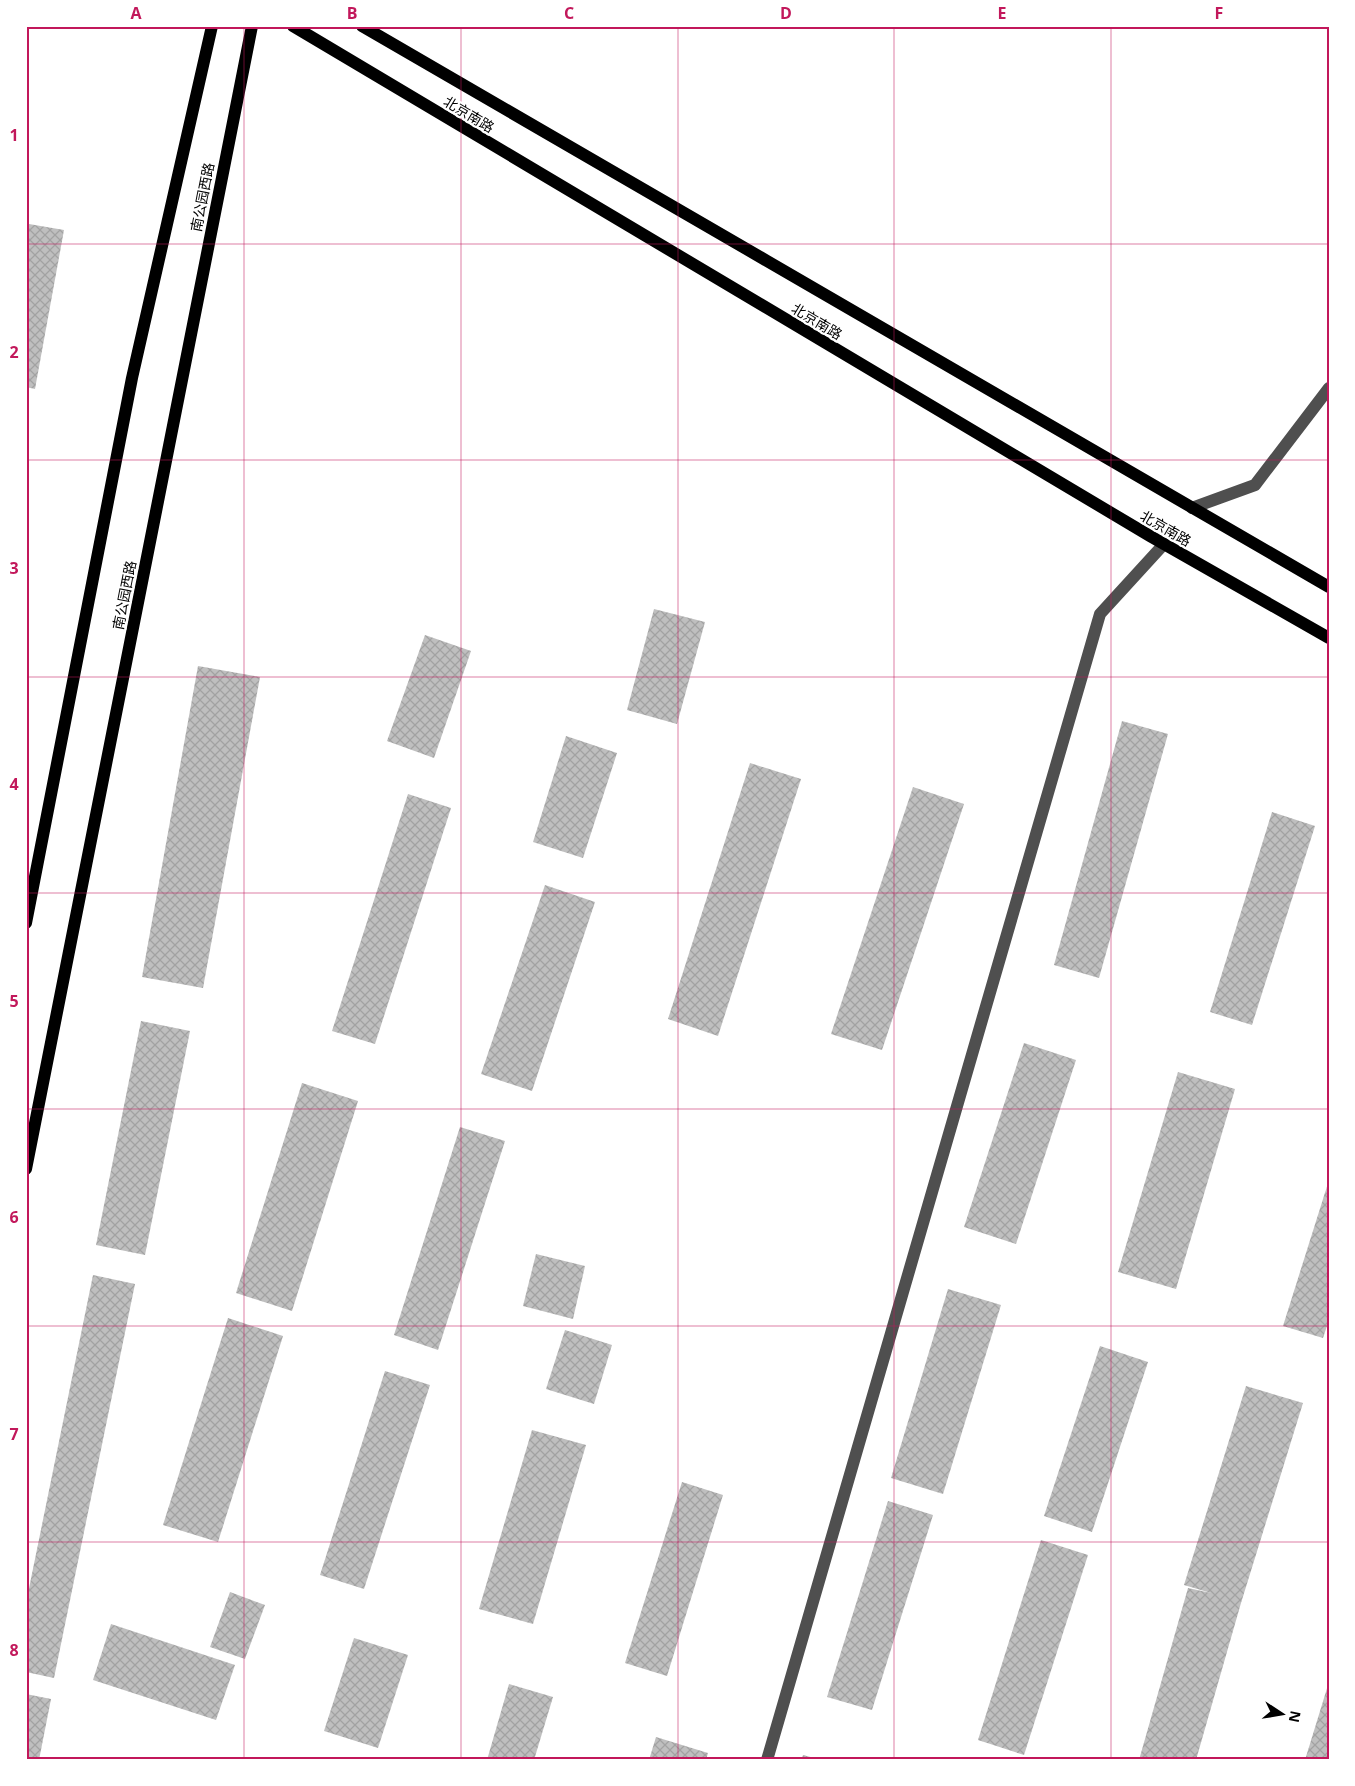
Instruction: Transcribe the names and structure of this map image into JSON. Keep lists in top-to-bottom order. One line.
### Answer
{"streets":{"main road":["北京南路","南公园西路"]},"north":"right","grid":{"columns":["A","B","C","D","E","F"],"rows":["1","2","3","4","5","6","7","8"]}}
